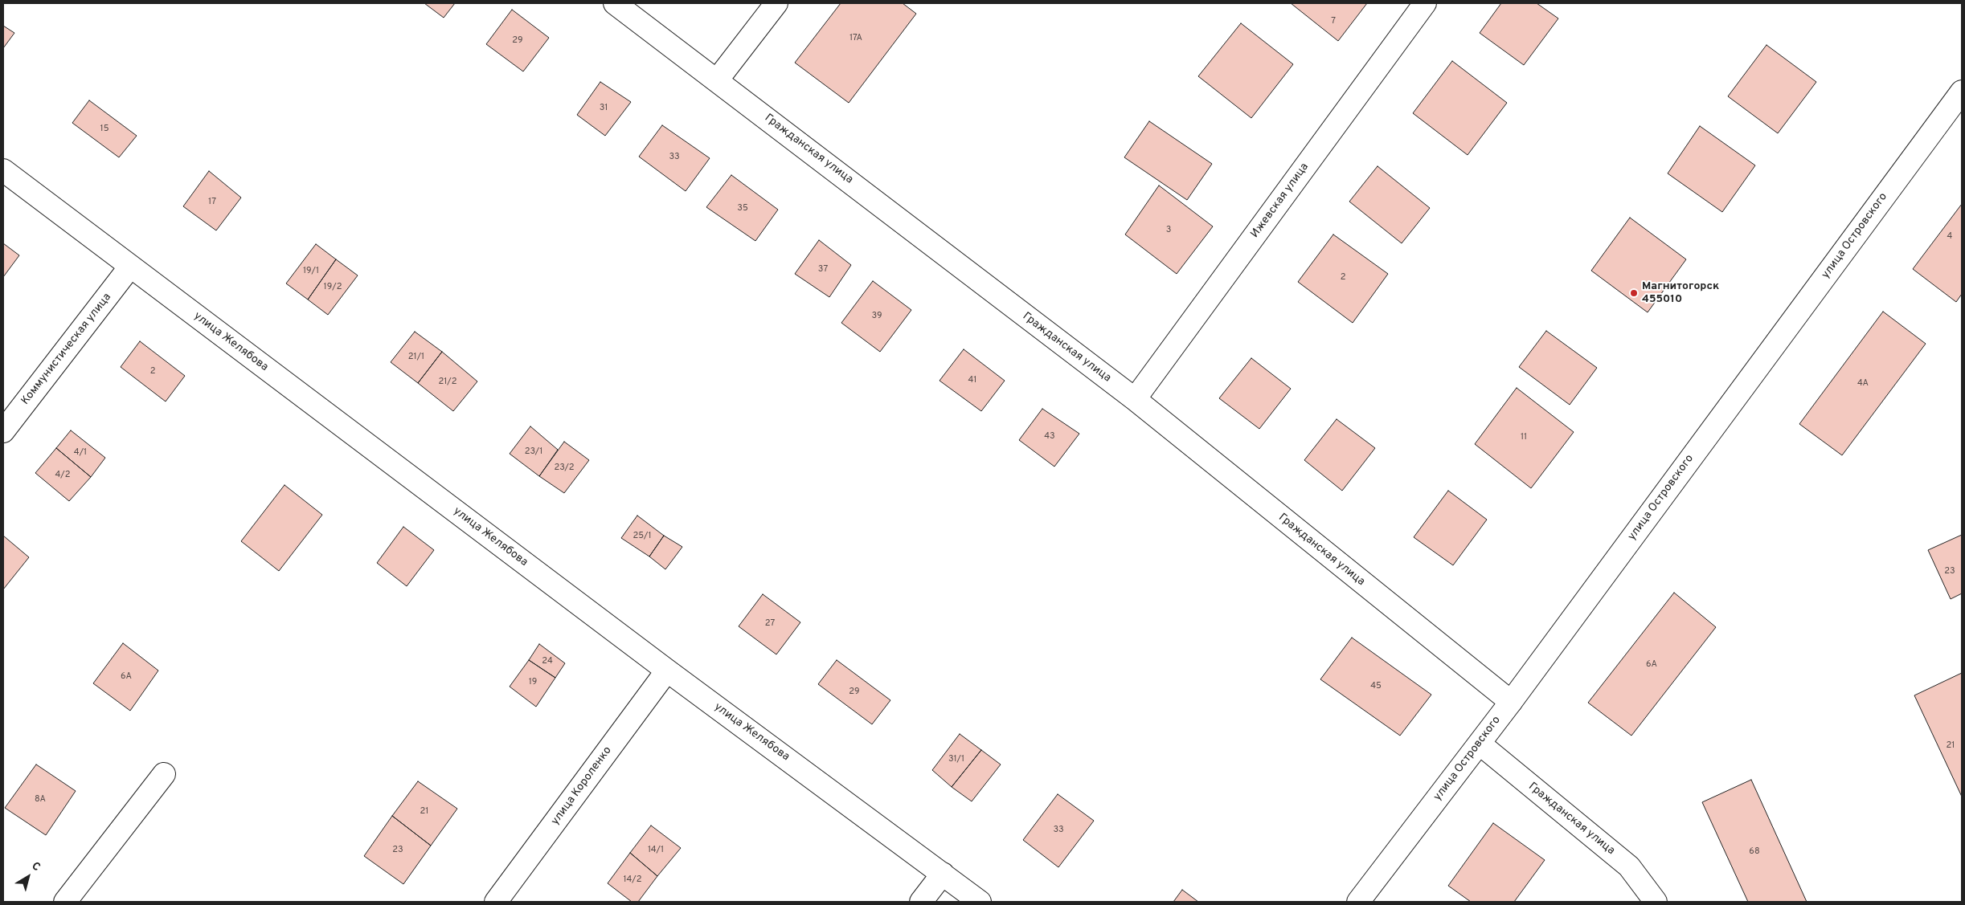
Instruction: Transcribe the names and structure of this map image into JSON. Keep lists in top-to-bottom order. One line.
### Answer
{"streets":{"street":["Гражданская улица","Ижевская улица","улица Островского","улица Желябова","Коммунистическая улица","улица Короленко"]},"crossings":[["Гражданская улица","Ижевская улица"],["Гражданская улица","улица Островского"],["улица Желябова","Коммунистическая улица"],["улица Желябова","улица Короленко"]],"places":["Магнитогорск 455010"],"house_numbers":["7","17А","29","31","15","33","17","35","3","4","37","19/1","2","19/2","39","21/1","2","41","21/2","4А","43","11","23/1","4/1","23/2","4/2","25/1","23","27","24","6А","6А","19","45","29","21","31/1","8А","21","33","23","14/1","68","14/2"],"north":"top right"}
